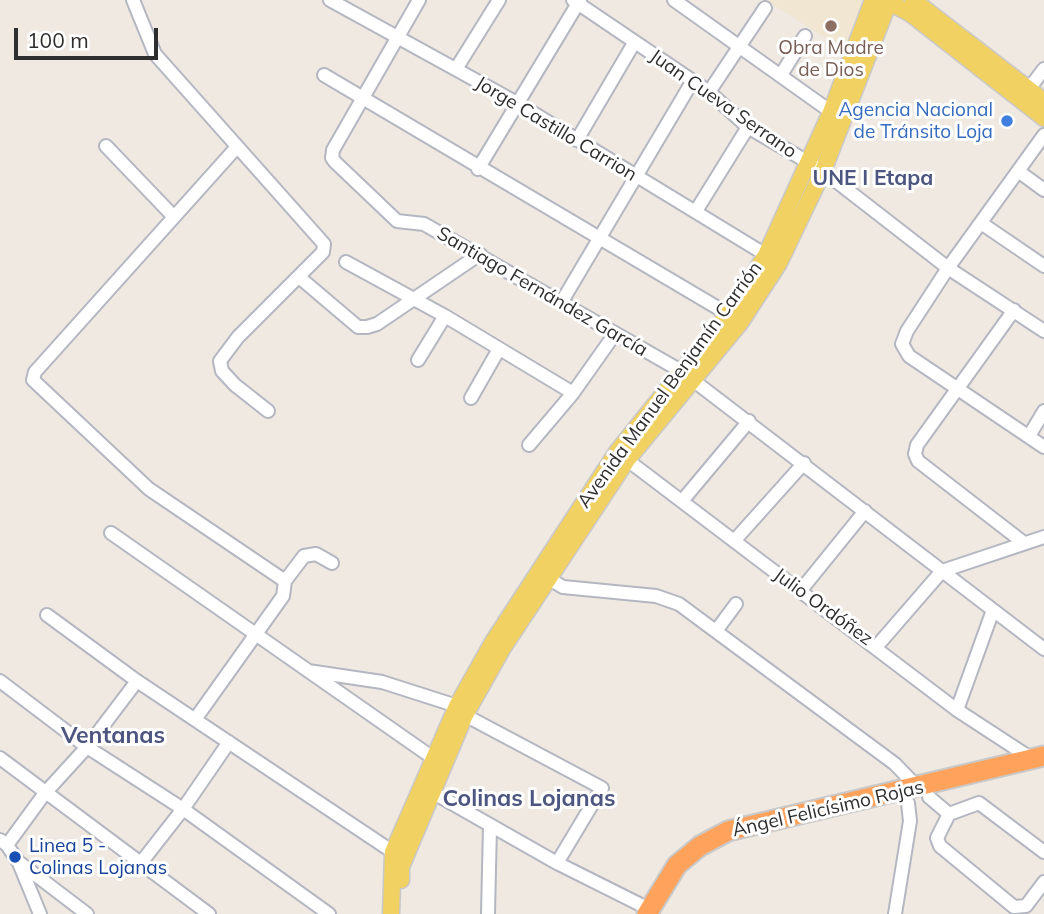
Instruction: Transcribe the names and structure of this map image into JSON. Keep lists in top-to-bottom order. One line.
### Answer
{"streets":{"highway":["Ángel Felicísimo Rojas"],"main road":["Avenida Manuel Benjamín Carrión"],"street":["Juan Cueva Serrano","Jorge Castillo Carrion","Santiago Fernández García","Julio Ordóñez"]},"crossings":[["Juan Cueva Serrano","Avenida Manuel Benjamín Carrión"],["Jorge Castillo Carrion","Avenida Manuel Benjamín Carrión"],["Santiago Fernández García","Avenida Manuel Benjamín Carrión"],["Avenida Manuel Benjamín Carrión","Julio Ordóñez"],["Julio Ordóñez","Ángel Felicísimo Rojas"]],"districts":["UNE I Etapa","Ventanas","Colinas Lojanas"],"places":["Obra Madre de Dios","Agencia Nacional de Tránsito Loja","Linea 5 - Colinas Lojanas"],"scale_bar":"100 m"}
